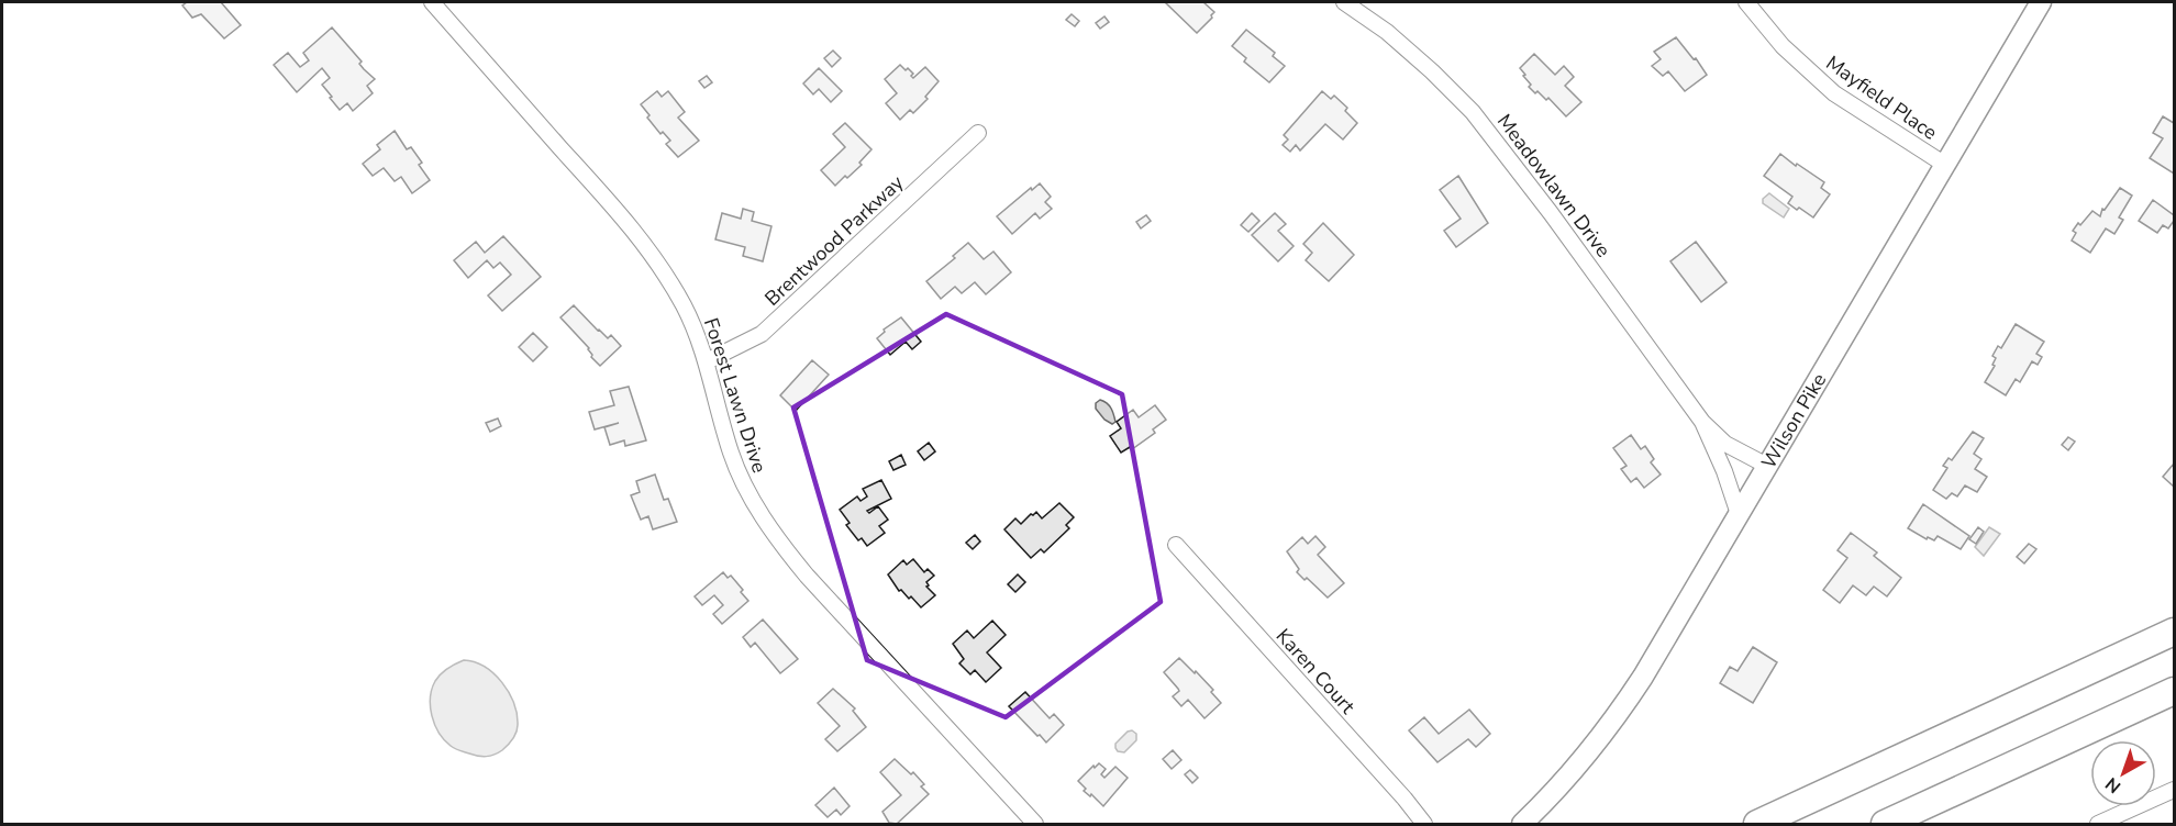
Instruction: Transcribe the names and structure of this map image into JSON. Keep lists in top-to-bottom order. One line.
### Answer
{"streets":{"main road":["Wilson Pike"],"street":["Mayfield Place","Meadowlawn Drive","Brentwood Parkway","Forest Lawn Drive","Karen Court"]},"crossings":[["Mayfield Place","Wilson Pike"],["Meadowlawn Drive","Wilson Pike"],["Brentwood Parkway","Forest Lawn Drive"]],"north":"bottom left"}
